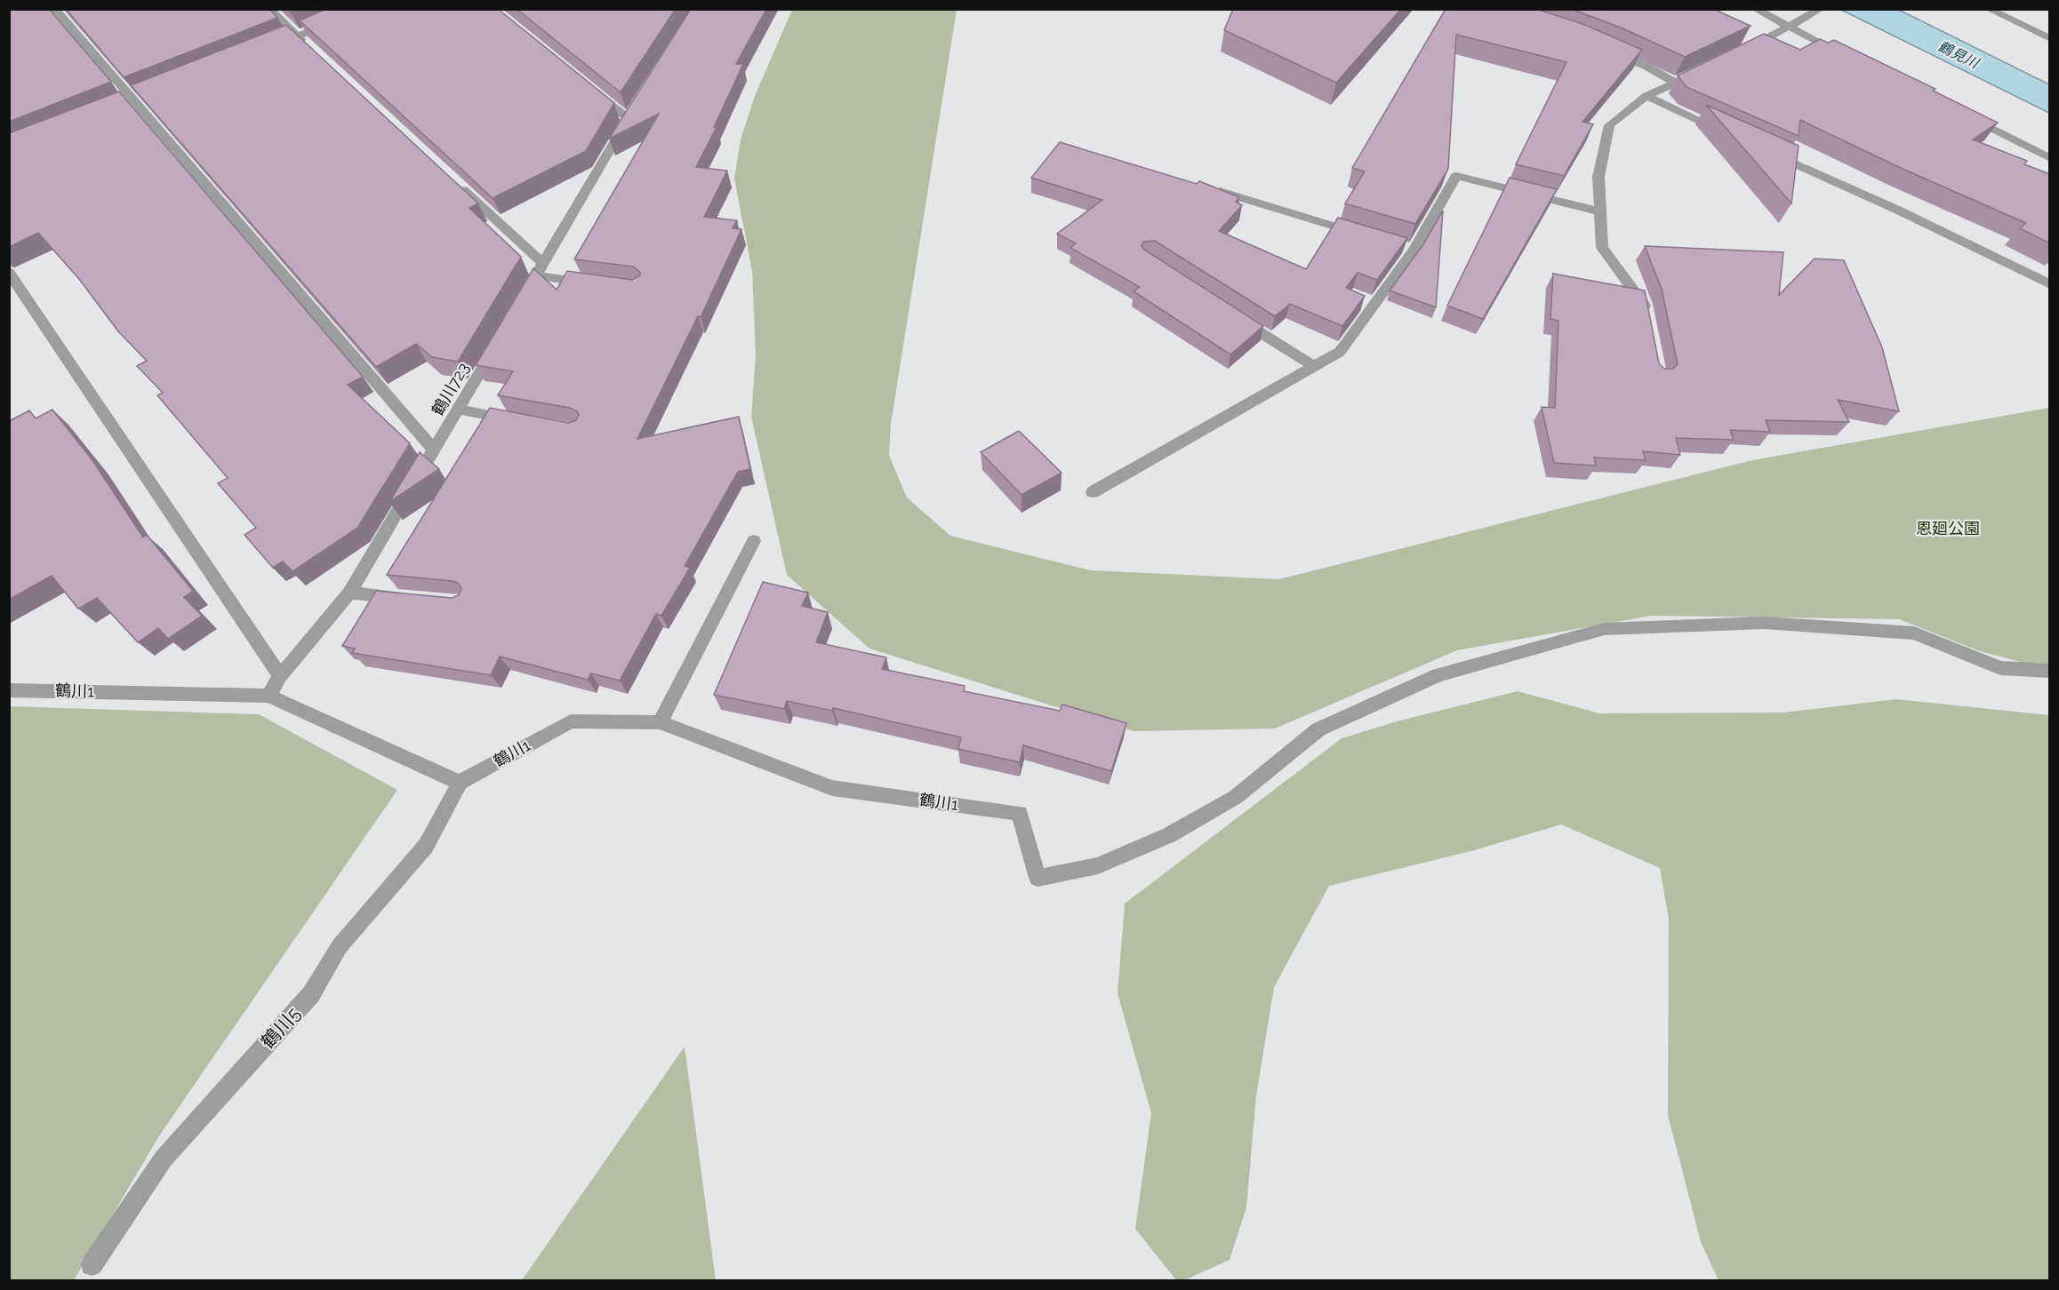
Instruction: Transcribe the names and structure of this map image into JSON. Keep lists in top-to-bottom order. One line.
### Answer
{"streets":{"street":["鶴川723","鶴川1","鶴川5"]},"crossings":[["鶴川723","鶴川1"],["鶴川1","鶴川5"]],"water":["鶴見川"],"parks":["恩廻公園"]}
